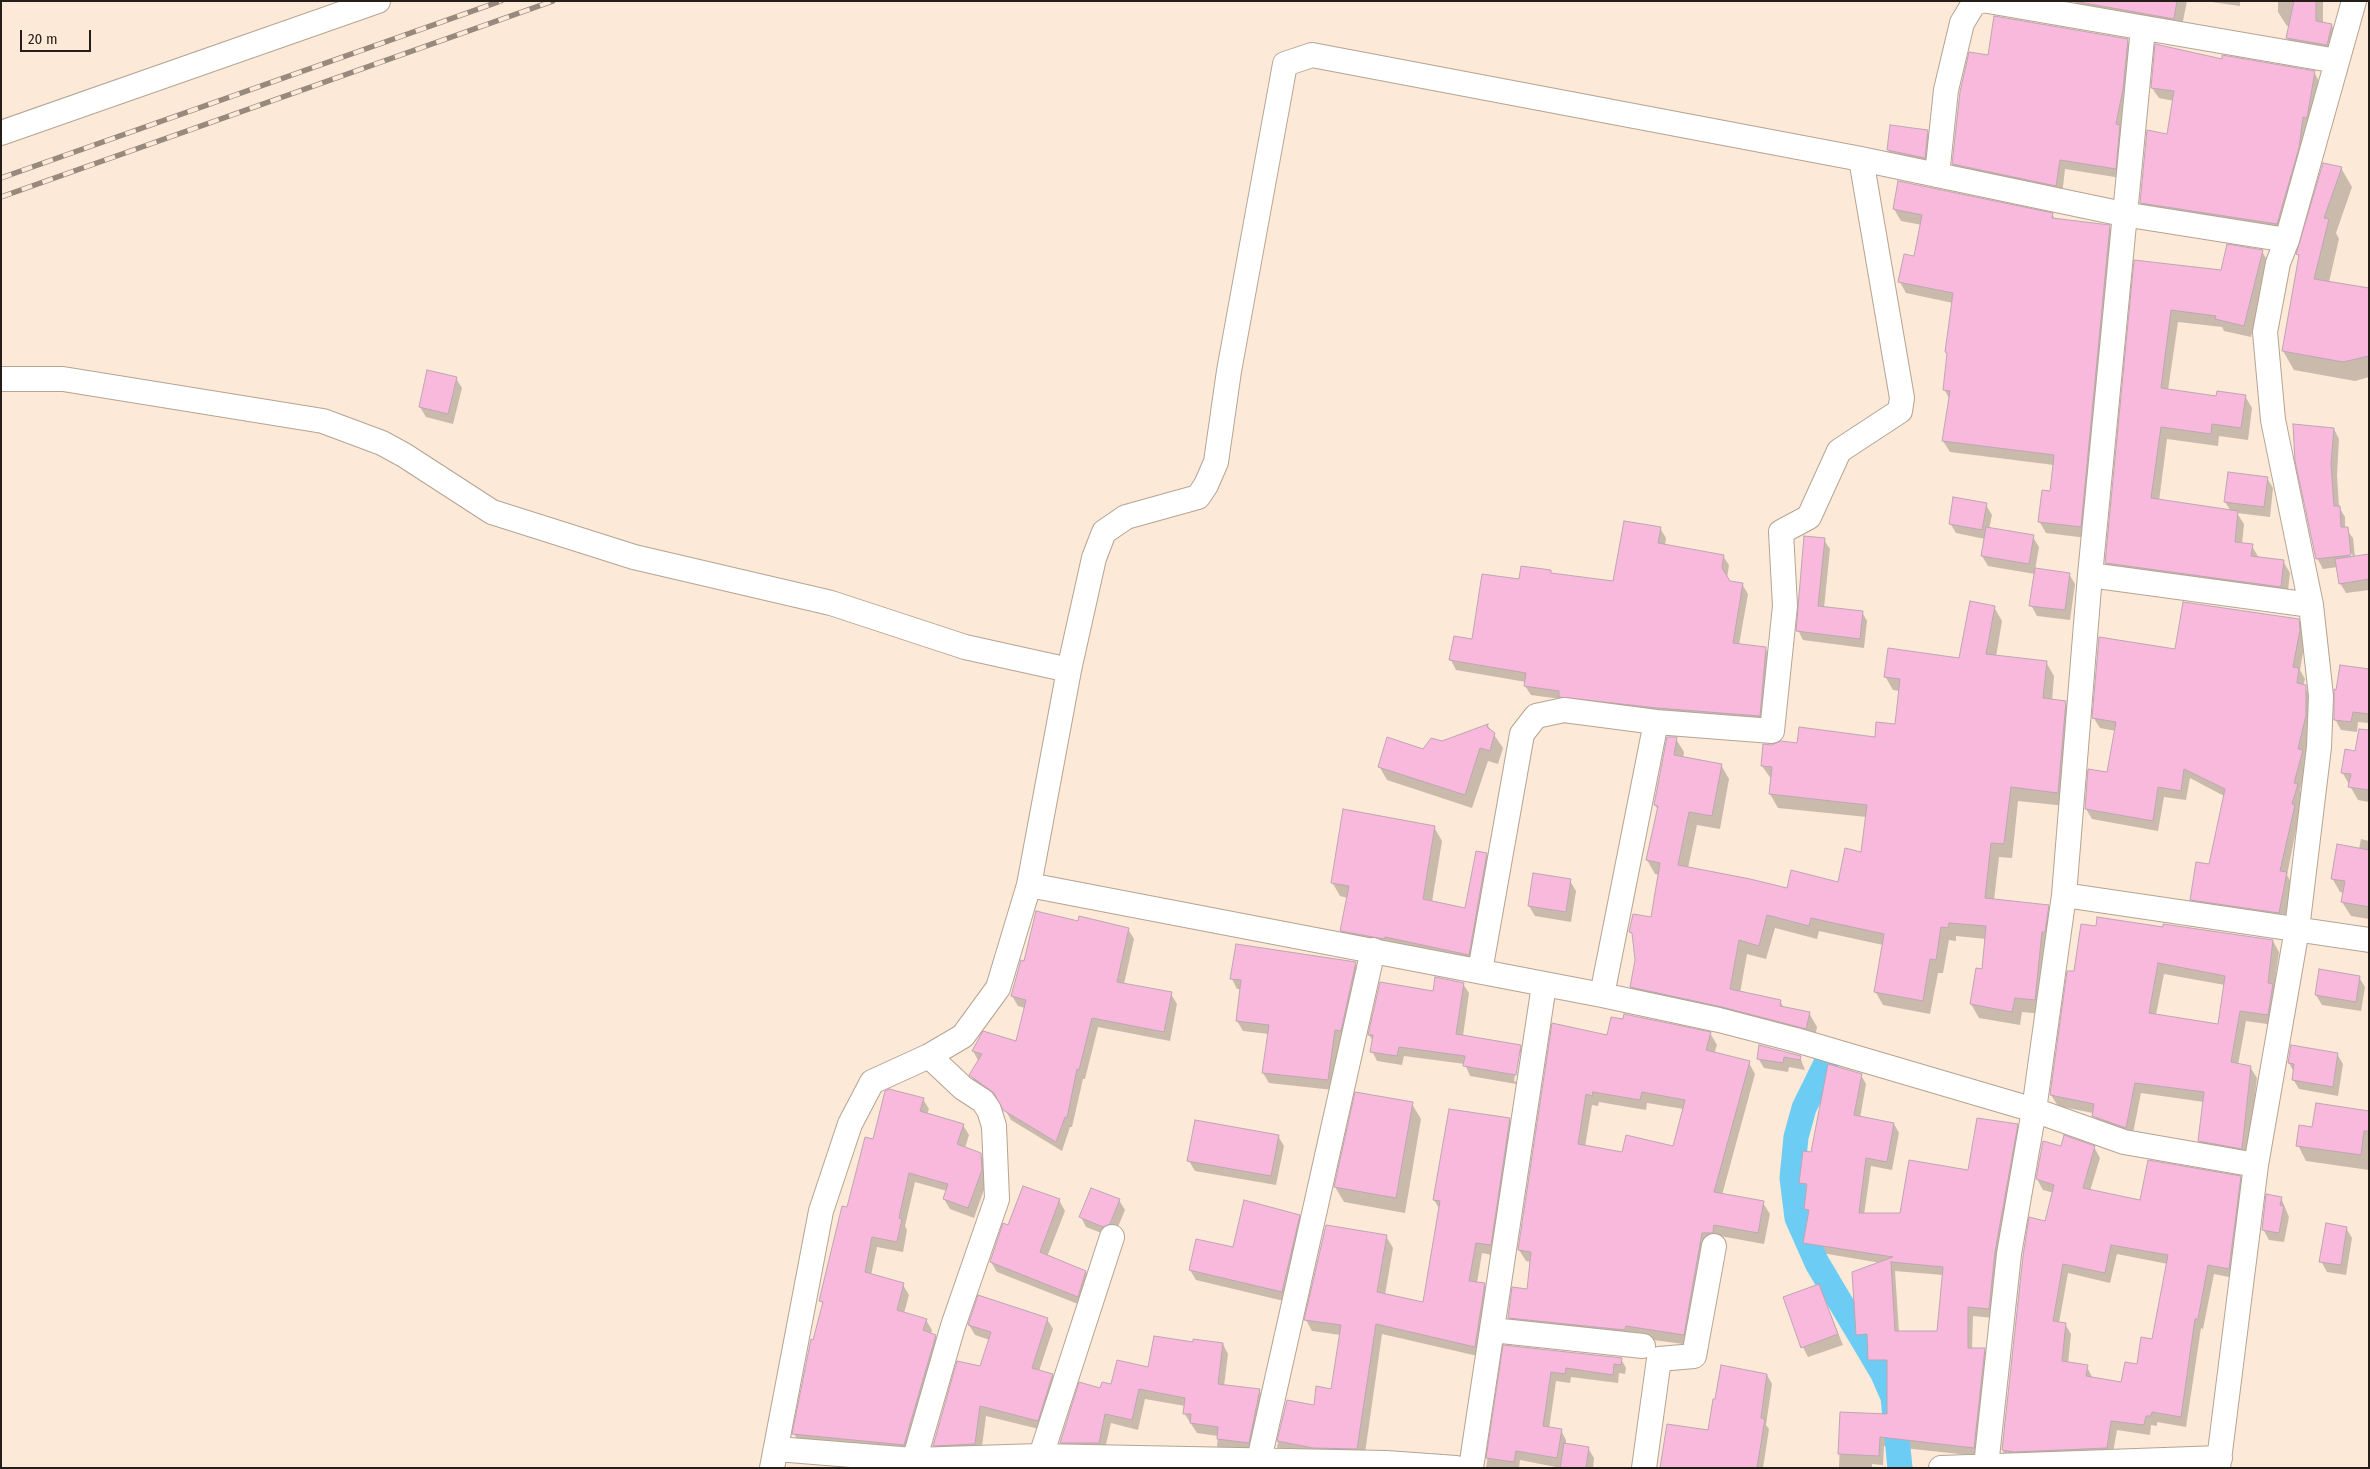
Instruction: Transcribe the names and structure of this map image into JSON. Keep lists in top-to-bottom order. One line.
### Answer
{"scale_bar":"20 m"}
